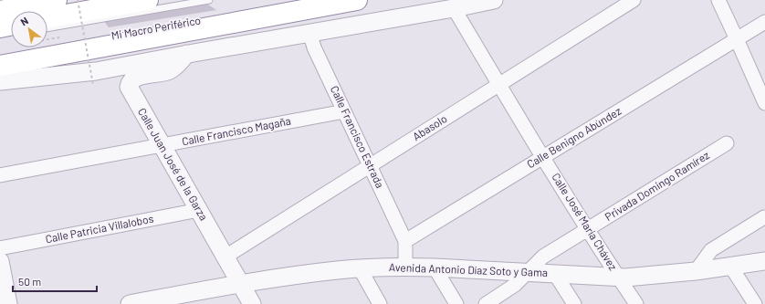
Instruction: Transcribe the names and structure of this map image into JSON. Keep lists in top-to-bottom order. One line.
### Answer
{"streets":{"street":["Abasolo","Calle Francisco Magaña","Calle Francisco Estrada","Calle Benigno Abùndez","Calle Juan José de la Garza","Privada Domingo Ramírez","Calle José María Chávez","Calle Patricia Villalobos","Avenida Antonio Díaz Soto y Gama"],"lane":["Mi Macro Periférico"]},"crossings":[["Abasolo","Calle Francisco Estrada"],["Abasolo","Calle Juan José de la Garza"],["Abasolo","Calle José María Chávez"],["Calle Francisco Magaña","Calle Francisco Estrada"],["Calle Francisco Magaña","Calle Juan José de la Garza"],["Calle Francisco Estrada","Calle Benigno Abùndez"],["Calle Benigno Abùndez","Calle José María Chávez"],["Calle Juan José de la Garza","Calle Patricia Villalobos"],["Calle Juan José de la Garza","Avenida Antonio Díaz Soto y Gama"],["Privada Domingo Ramírez","Calle José María Chávez"],["Privada Domingo Ramírez","Avenida Antonio Díaz Soto y Gama"],["Calle José María Chávez","Avenida Antonio Díaz Soto y Gama"]],"scale_bar":"50 m","north":"top left"}
